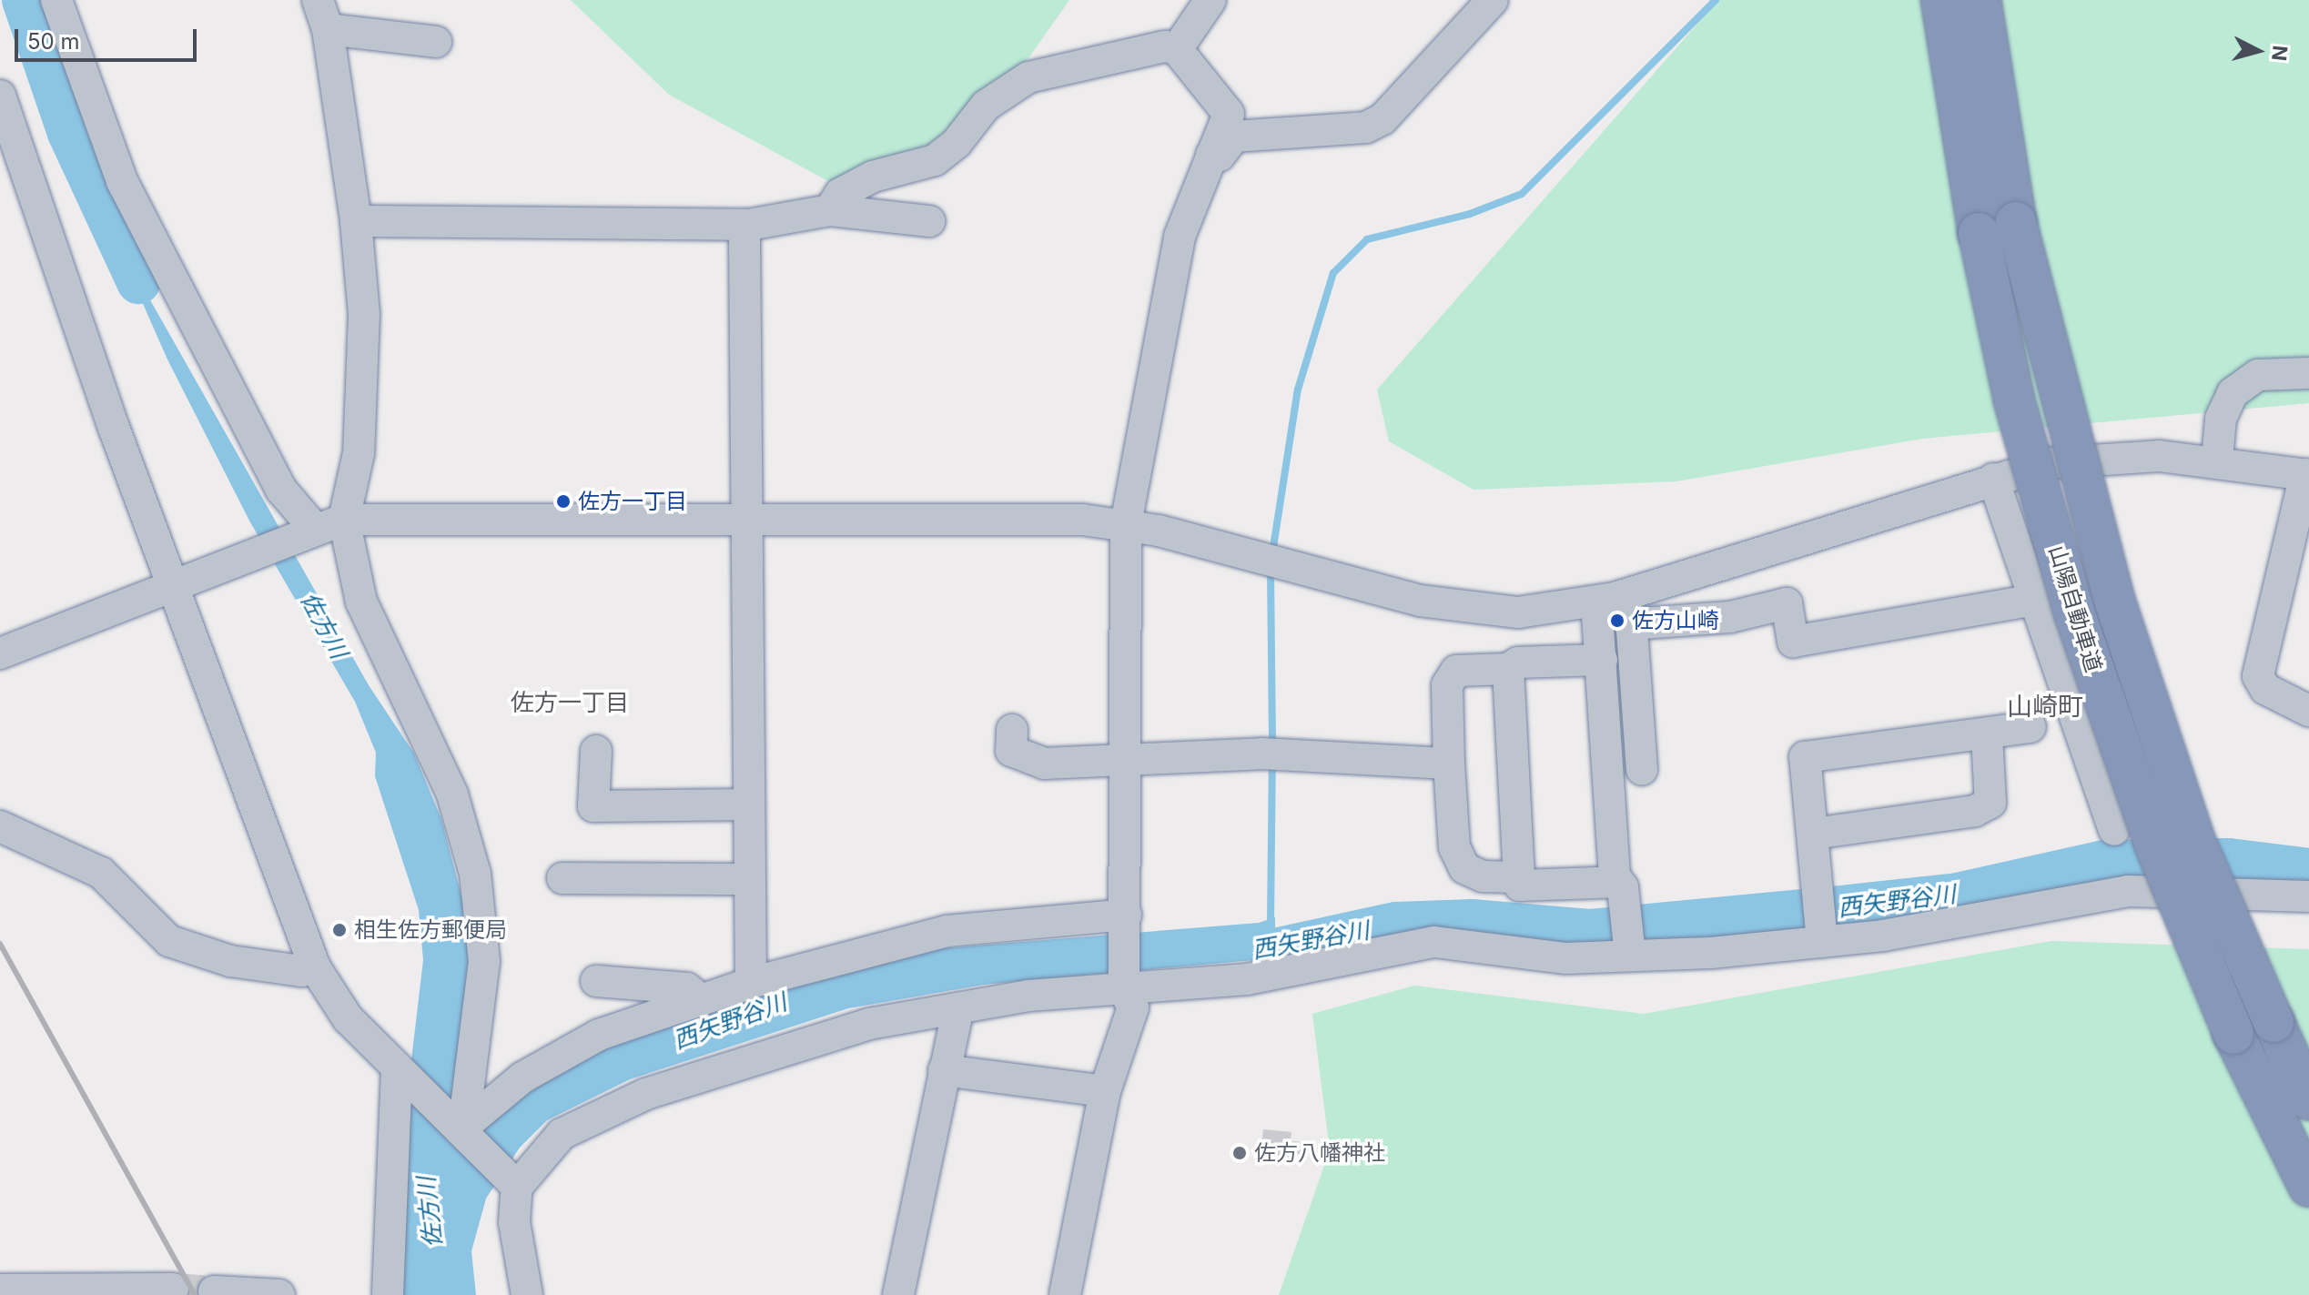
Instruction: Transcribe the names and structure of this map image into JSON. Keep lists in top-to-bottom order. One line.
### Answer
{"streets":{"highway":["山陽自動車道"]},"districts":["佐方一丁目","山崎町"],"water":["佐方川","西矢野谷川"],"places":["佐方一丁目","佐方山崎","相生佐方郵便局","佐方八幡神社"],"scale_bar":"50 m","north":"right"}
